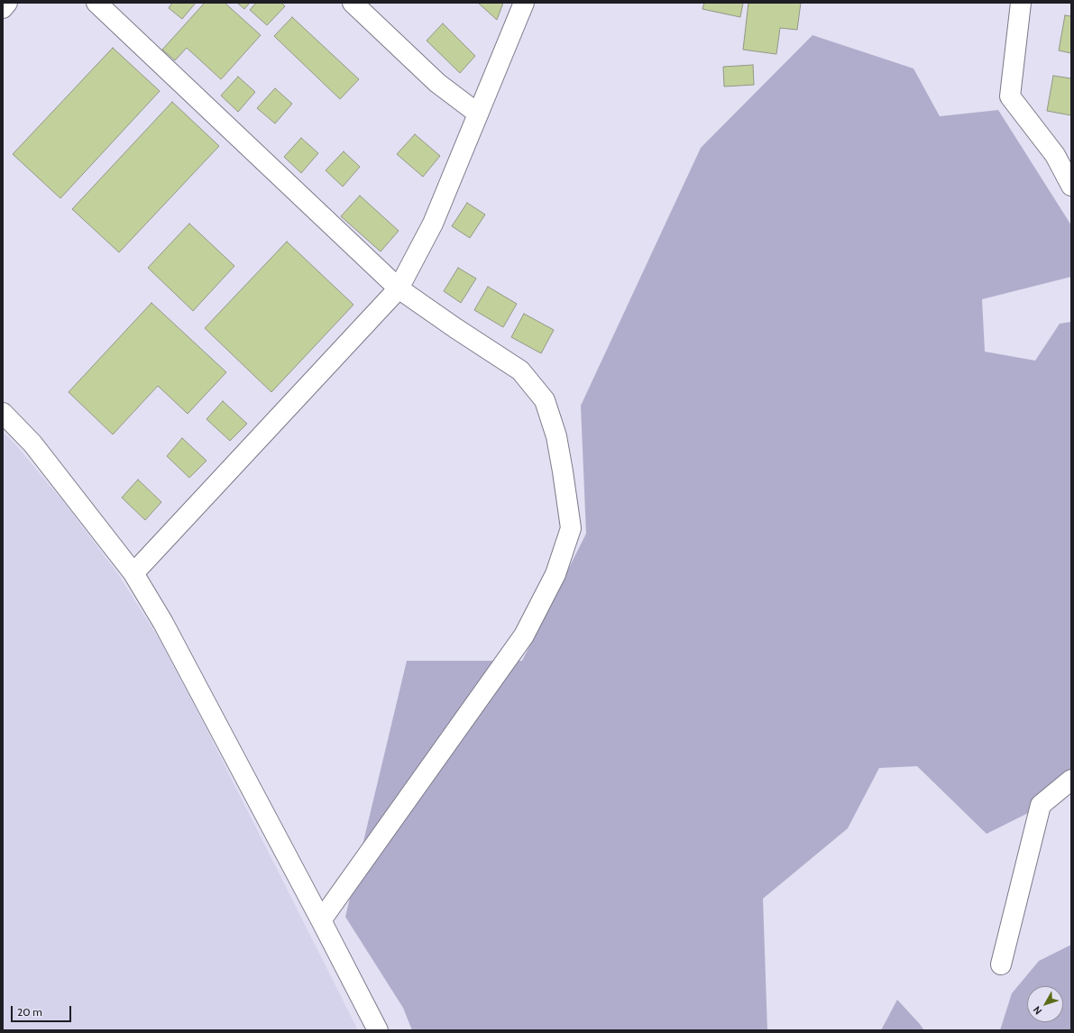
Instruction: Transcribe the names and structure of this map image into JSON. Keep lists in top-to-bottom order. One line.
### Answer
{"scale_bar":"20 m","north":"bottom left"}
